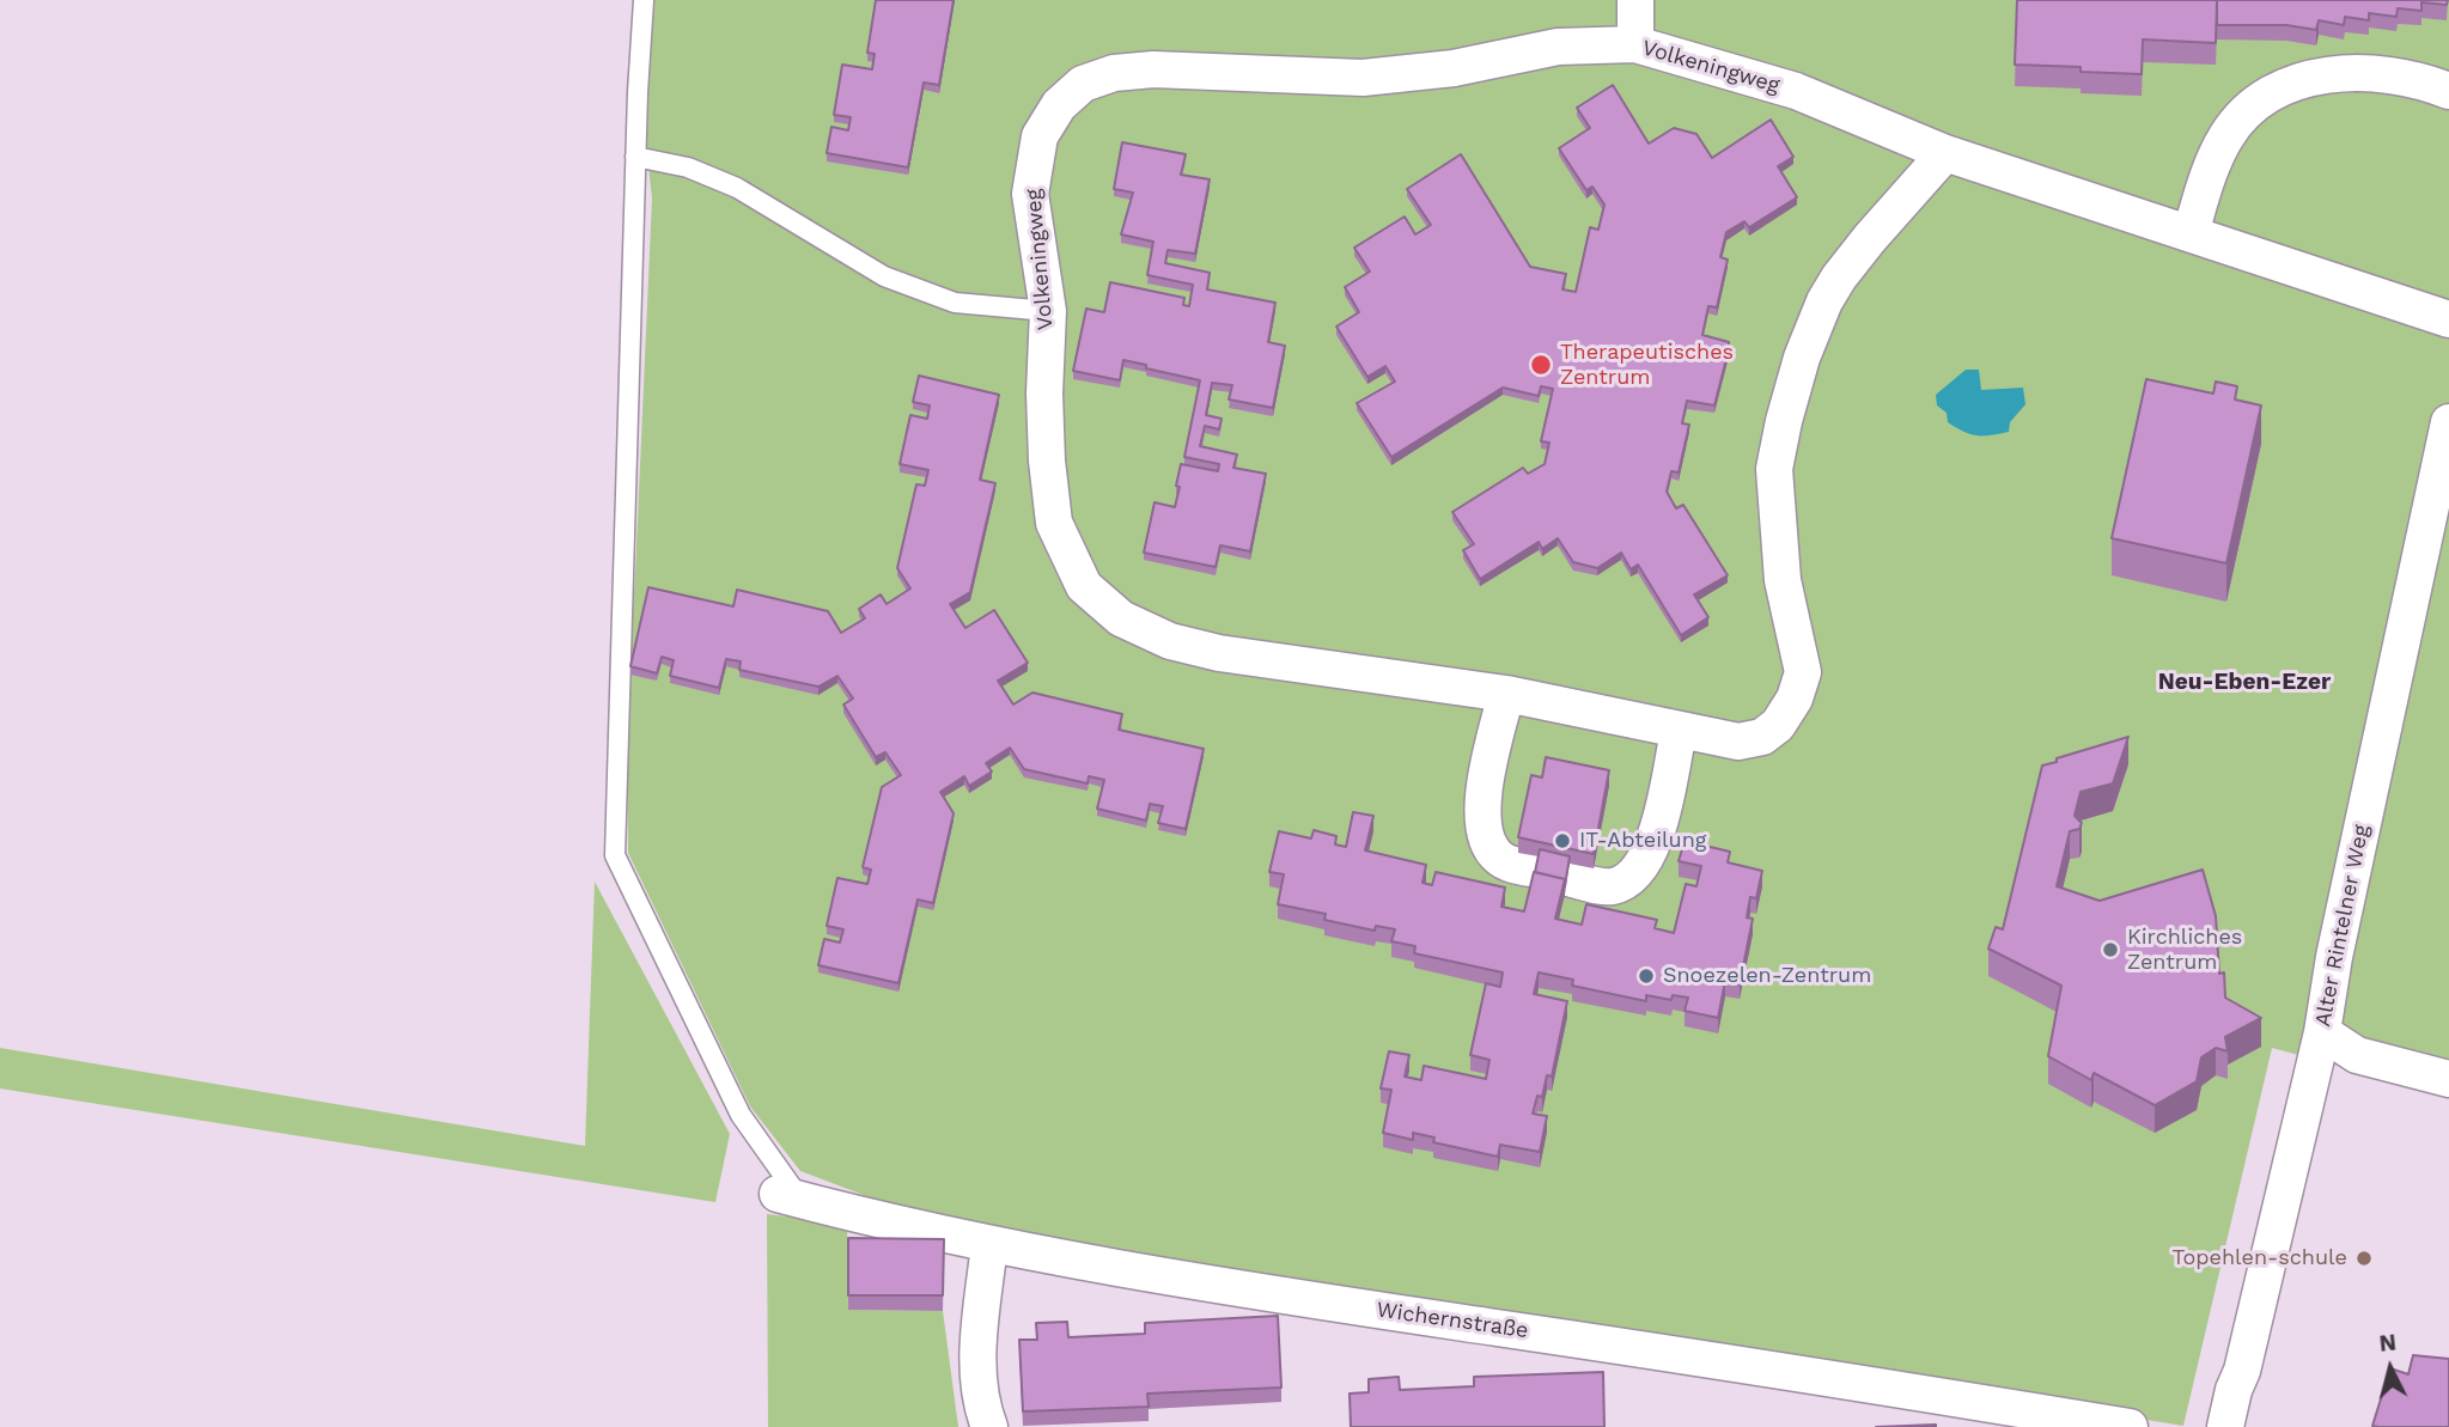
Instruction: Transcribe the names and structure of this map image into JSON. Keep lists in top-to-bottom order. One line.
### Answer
{"streets":{"street":["Volkeningweg","Alter Rintelner Weg","Wichernstraße"]},"districts":["Neu-Eben-Ezer"],"places":["Therapeutisches Zentrum","IT-Abteilung","Kirchliches Zentrum","Snoezelen-Zentrum","Topehlen-schule"],"north":"top"}
